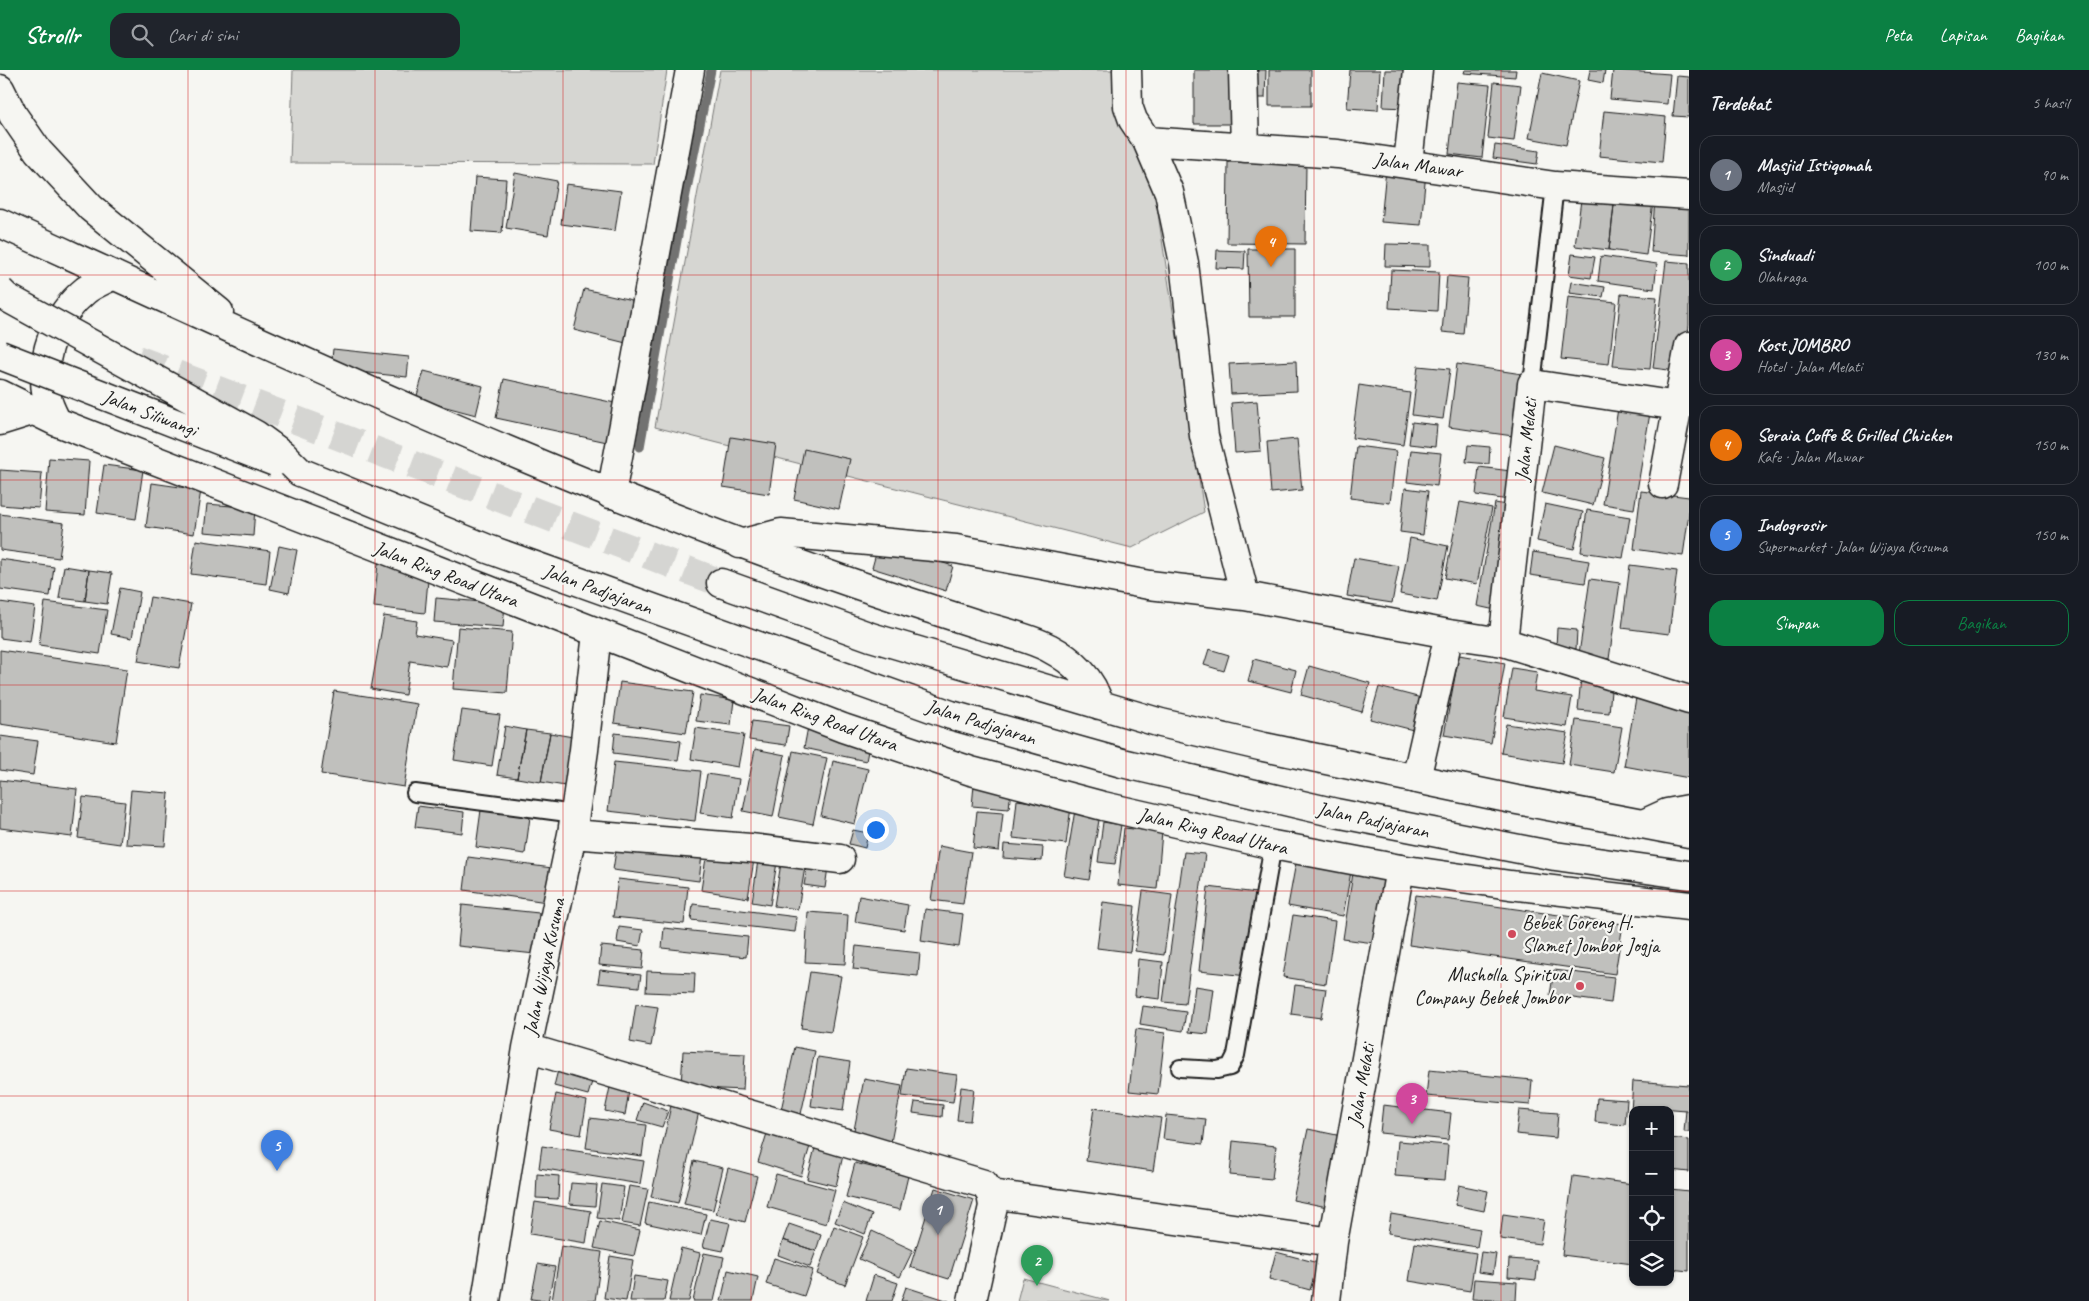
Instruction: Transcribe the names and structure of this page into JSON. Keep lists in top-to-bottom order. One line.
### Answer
{"streets":{"main road":["Jalan Mawar","Jalan Siliwangi","Jalan Melati","Jalan Ring Road Utara","Jalan Padjajaran","Jalan Wijaya Kusuma"]},"crossings":[["Jalan Siliwangi","Jalan Padjajaran"],["Jalan Melati","Jalan Ring Road Utara"],["Jalan Ring Road Utara","Jalan Wijaya Kusuma"]],"places":["Bebek Goreng H. Slamet Jombor Jogja","Musholla Spiritual Company Bebek Jombor"],"page":{"header":"Strollr","search":"Cari di sini","nav":["Peta","Lapisan","Bagikan"],"heading":["Terdekat","5 hasil"],"list":[{"mark":"1","name":"Masjid Istiqomah","note":"Masjid","value":"90 m"},{"mark":"2","name":"Sinduadi","note":"Olahraga","value":"100 m"},{"mark":"3","name":"Kost JOMBRO","note":"Hotel · Jalan Melati","value":"130 m"},{"mark":"4","name":"Seraia Coffe & Grilled Chicken","note":"Kafe · Jalan Mawar","value":"150 m"},{"mark":"5","name":"Indogrosir","note":"Supermarket · Jalan Wijaya Kusuma","value":"150 m"}],"pins":["4","3","5","1","2"],"buttons":["Simpan","Bagikan"],"map_buttons":["+","−"]}}
